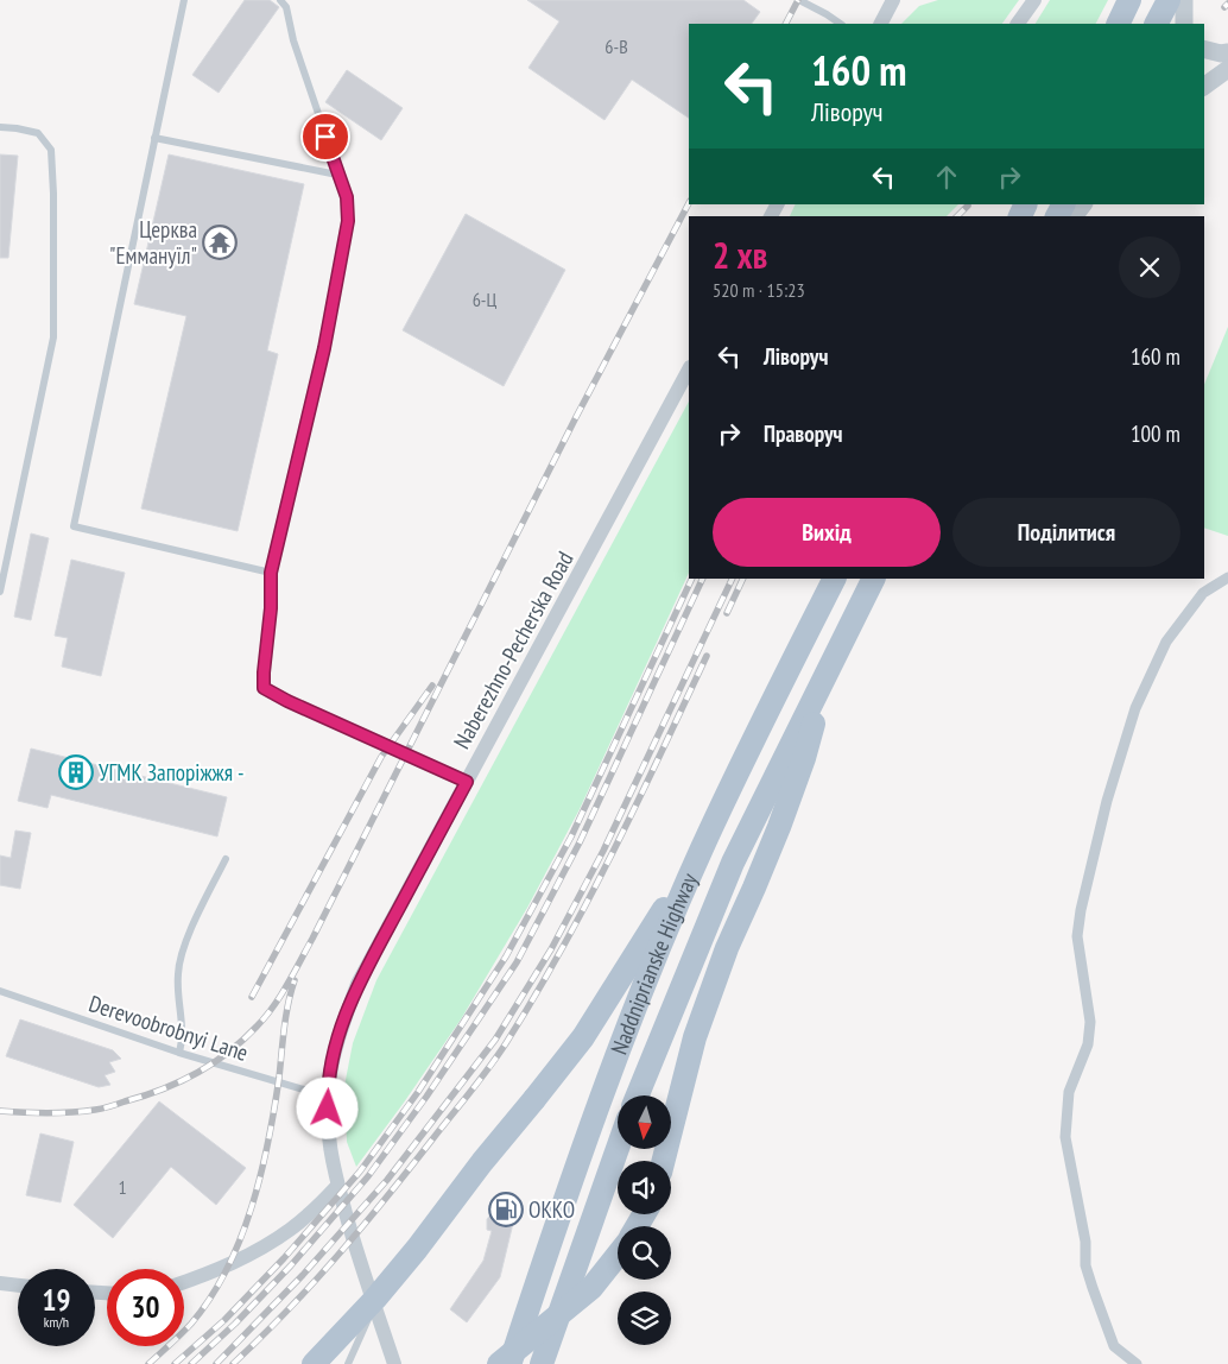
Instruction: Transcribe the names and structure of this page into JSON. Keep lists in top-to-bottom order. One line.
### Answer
{"streets":{"main road":["Naddniprianske Highway"],"street":["Naberezhno-Pecherska Road"],"lane":["Derevoobrobnyi Lane"]},"crossings":[["Naberezhno-Pecherska Road","Derevoobrobnyi Lane"]],"places":{"temple":["Церква \"Еммануїл\""],"building":["УГМК Запоріжжя -"],"fuel station":["OKKO"]},"house_numbers":["6-В","6-Ц","1"],"north":"bottom","page":{"turn":["160 m","Ліворуч"],"heading":["2 хв","520 m · 15:23"],"list":[{"name":"Ліворуч","value":"160 m"},{"name":"Праворуч","value":"100 m"}],"buttons":["Вихід","Поділитися"],"speed":"19 km/h","limit":"30"}}
